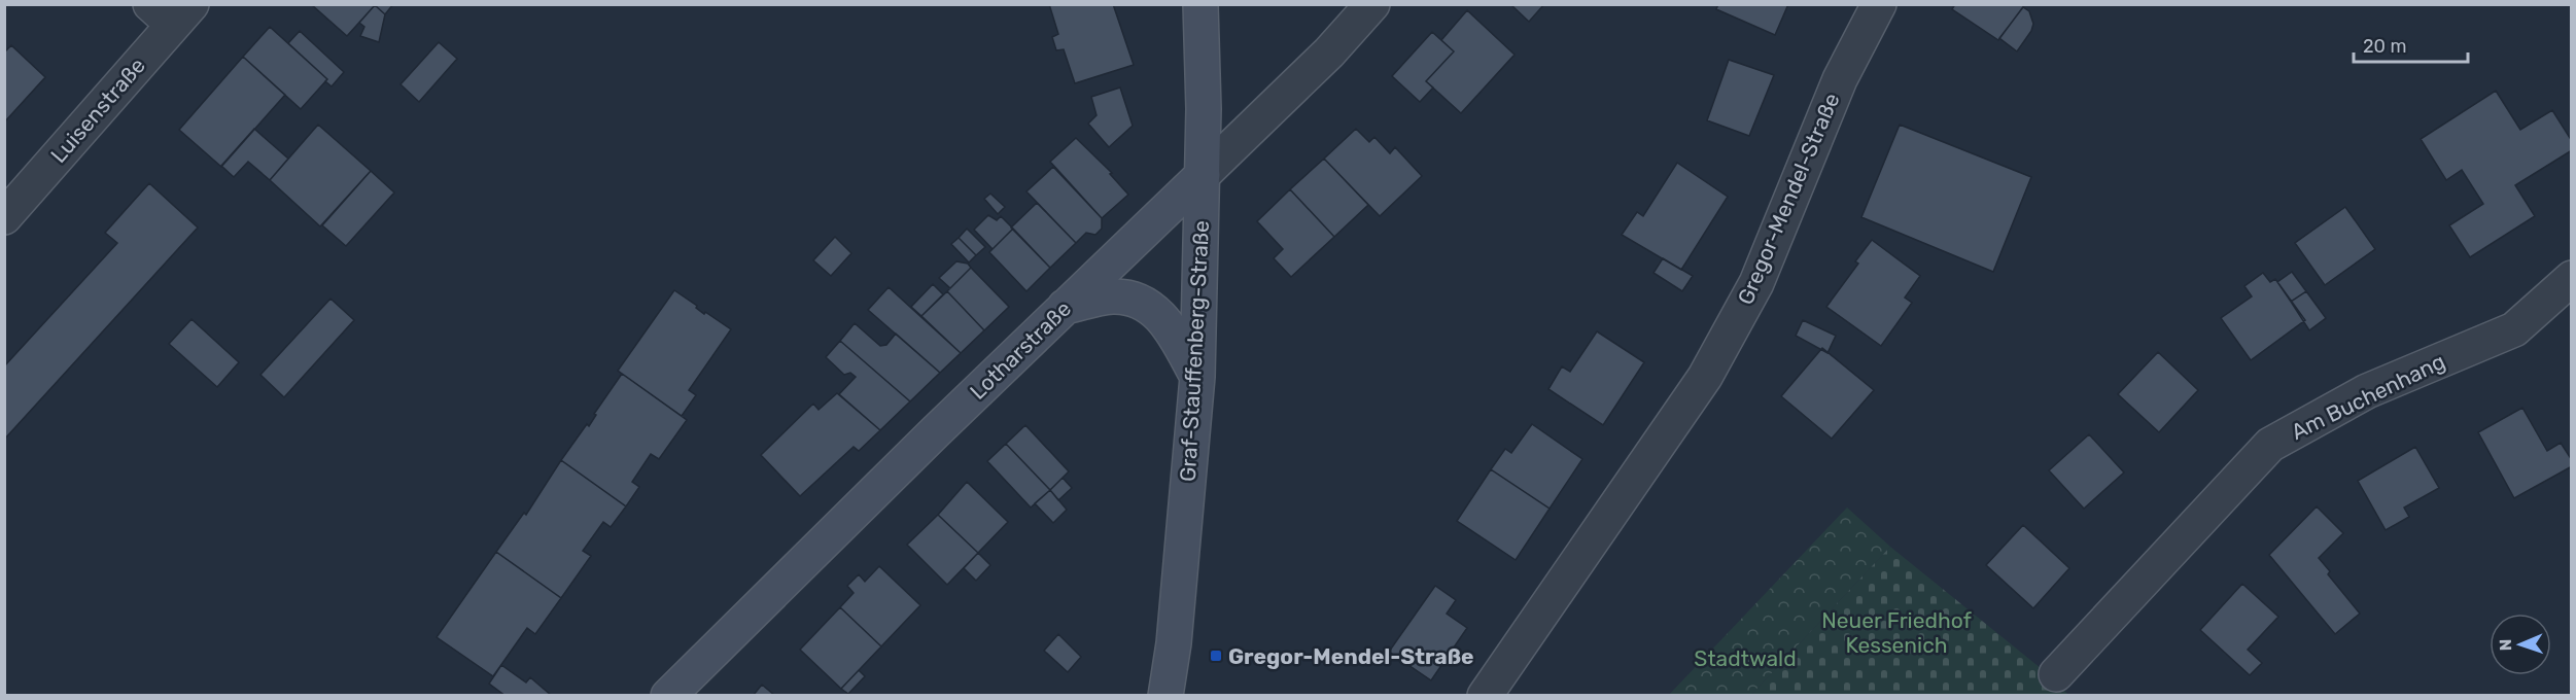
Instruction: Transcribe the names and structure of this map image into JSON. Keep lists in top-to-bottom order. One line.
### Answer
{"streets":{"street":["Luisenstraße","Gregor-Mendel-Straße","Lotharstraße","Graf-Stauffenberg-Straße","Am Buchenhang"]},"crossings":[["Lotharstraße","Graf-Stauffenberg-Straße"]],"parks":["Neuer Friedhof Kessenich","Stadtwald"],"places":{"transit":["Gregor-Mendel-Straße"]},"scale_bar":"20 m","north":"left"}
